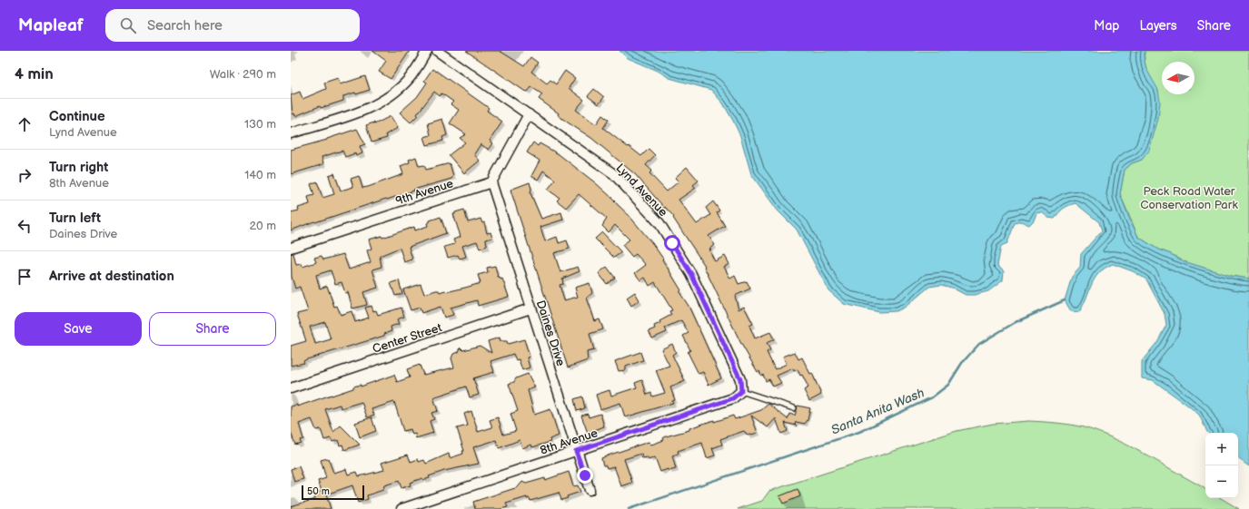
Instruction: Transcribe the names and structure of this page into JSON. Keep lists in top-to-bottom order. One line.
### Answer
{"streets":{"street":["Lynd Avenue","9th Avenue","Daines Drive","Center Street","8th Avenue"]},"crossings":[["Lynd Avenue","8th Avenue"],["9th Avenue","Daines Drive"],["Daines Drive","Center Street"],["Daines Drive","8th Avenue"]],"water":["Santa Anita Wash"],"parks":["Peck Road Water Conservation Park"],"scale_bar":"50 m","north":"left","page":{"header":"Mapleaf","search":"Search here","nav":["Map","Layers","Share"],"heading":["4 min","Walk · 290 m"],"list":[["Continue","Lynd Avenue","130 m"],["Turn right","8th Avenue","140 m"],["Turn left","Daines Drive","20 m"],"Arrive at destination"],"buttons":["Save","Share"],"map_buttons":["+","−"],"scale":"50 m"}}
